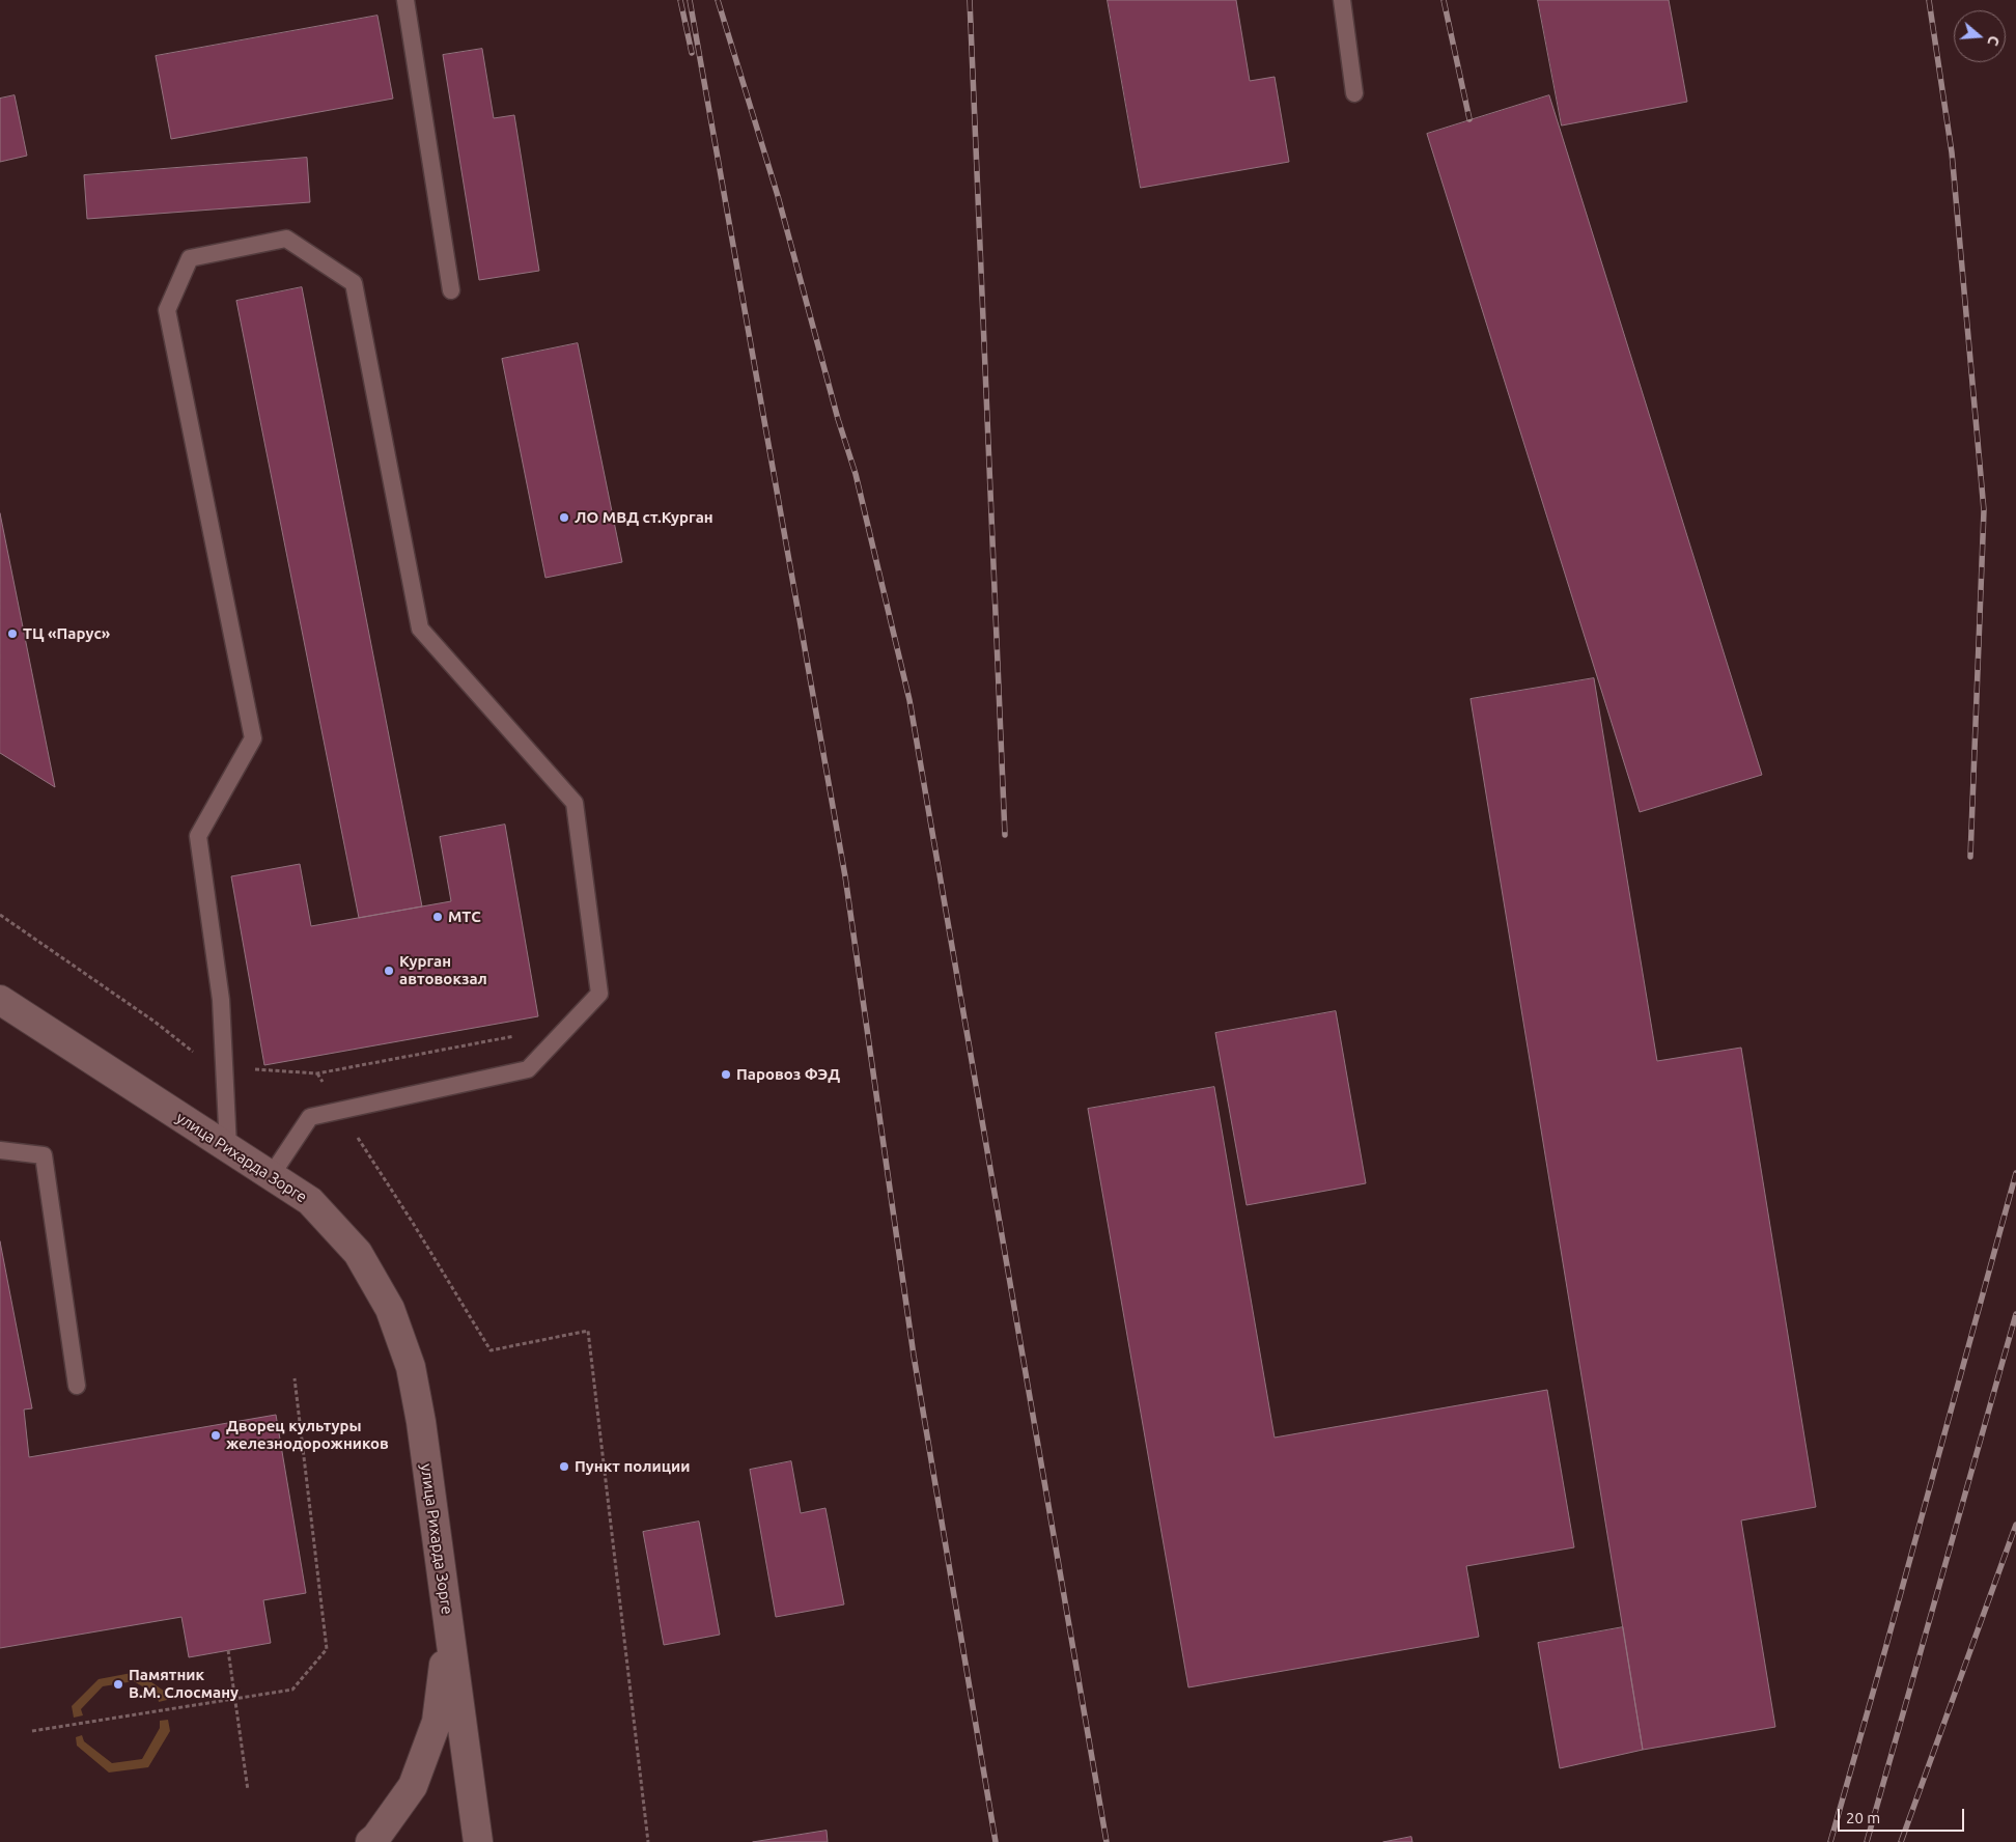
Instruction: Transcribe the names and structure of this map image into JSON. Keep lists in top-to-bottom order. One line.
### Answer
{"streets":{"main road":["улица Рихарда Зорге"]},"places":["ЛО МВД ст.Курган","ТЦ «Парус»","МТС","Курган автовокзал","Паровоз ФЭД","Дворец культуры железнодорожников","Пункт полиции","Памятник В.М. Слосману"],"scale_bar":"20 m","north":"right"}
